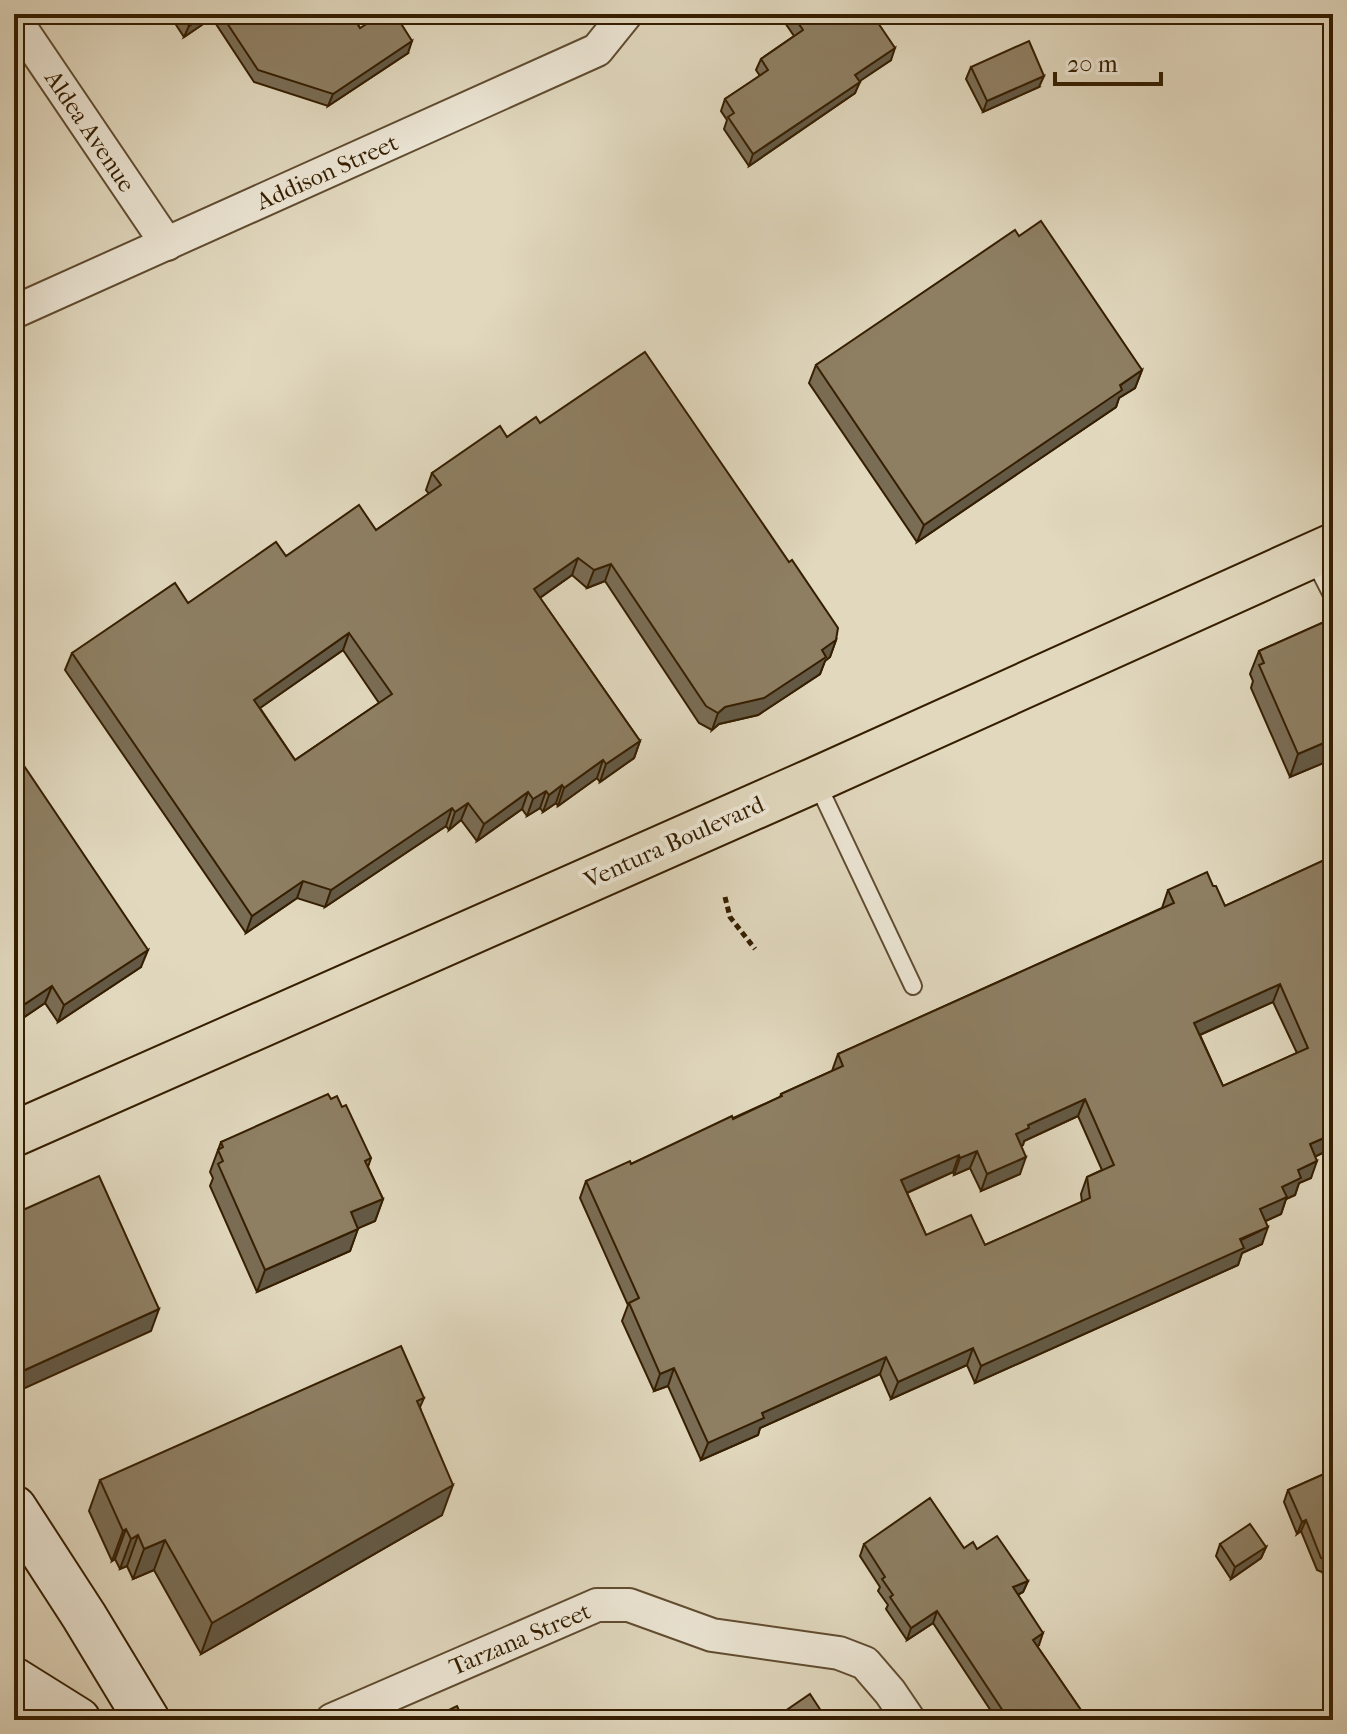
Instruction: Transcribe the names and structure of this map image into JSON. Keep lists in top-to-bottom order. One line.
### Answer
{"streets":{"main road":["Ventura Boulevard"],"street":["Aldea Avenue","Addison Street","Tarzana Street"]},"crossings":[["Aldea Avenue","Addison Street"]],"scale_bar":"20 m"}
